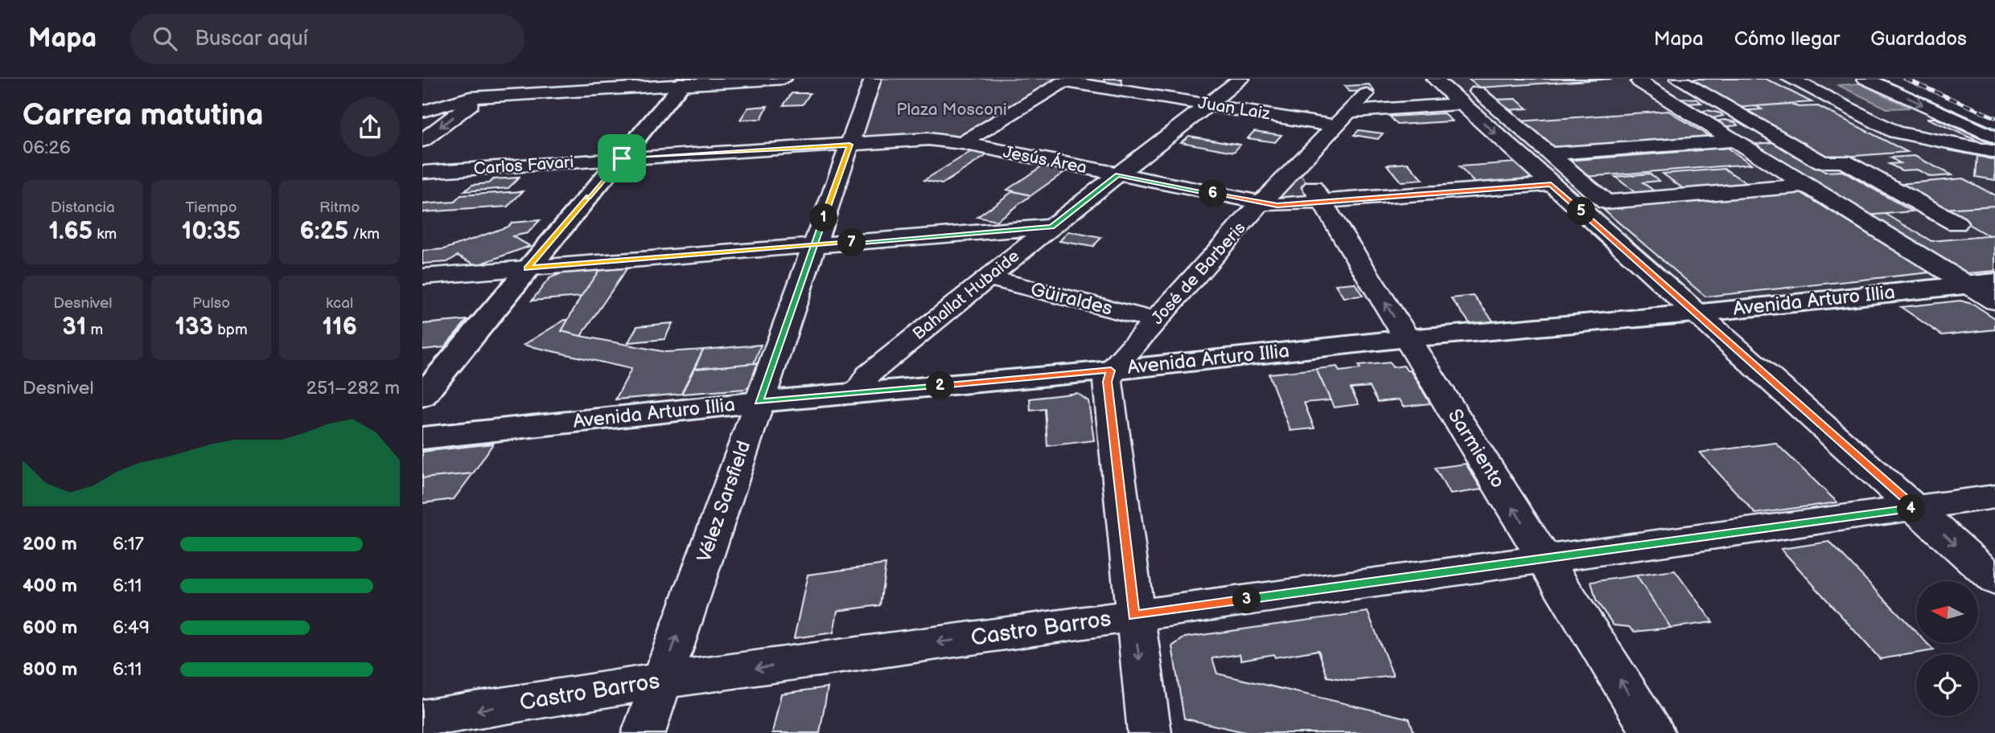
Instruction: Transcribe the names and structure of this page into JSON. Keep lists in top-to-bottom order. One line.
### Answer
{"streets":{"main road":["Avenida Arturo Illia"],"street":["Juan Laiz","Jesús Área","Carlos Favari","José de Barberis","Bahallat Hubaide","Güiraldes","Sarmiento","Vélez Sarsfield","Castro Barros"]},"crossings":[["Juan Laiz","José de Barberis"],["Juan Laiz","Bahallat Hubaide"],["Jesús Área","Carlos Favari"],["Jesús Área","José de Barberis"],["Jesús Área","Bahallat Hubaide"],["Jesús Área","Sarmiento"],["Carlos Favari","Vélez Sarsfield"],["José de Barberis","Güiraldes"],["José de Barberis","Avenida Arturo Illia"],["José de Barberis","Sarmiento"],["Bahallat Hubaide","Güiraldes"],["Bahallat Hubaide","Avenida Arturo Illia"],["Avenida Arturo Illia","Sarmiento"],["Avenida Arturo Illia","Vélez Sarsfield"],["Sarmiento","Castro Barros"],["Vélez Sarsfield","Castro Barros"]],"one_way":["Vélez Sarsfield","Castro Barros"],"parks":["Plaza Mosconi"],"north":"left","page":{"header":"Mapa","search":"Buscar aquí","nav":["Mapa","Cómo llegar","Guardados"],"heading":["Carrera matutina","06:26"],"stats":[["Distancia","1.65 km"],["Tiempo","10:35"],["Ritmo","6:25 /km"],["Desnivel","31 m"],["Pulso","133 bpm"],["kcal","116"]],"pins":["6","5","1","7","2","4","3"],"chart":["Desnivel","251–282 m"],"list":[{"name":"200 m","note":"6:17"},{"name":"400 m","note":"6:11"},{"name":"600 m","note":"6:49"},{"name":"800 m","note":"6:11"}]}}
